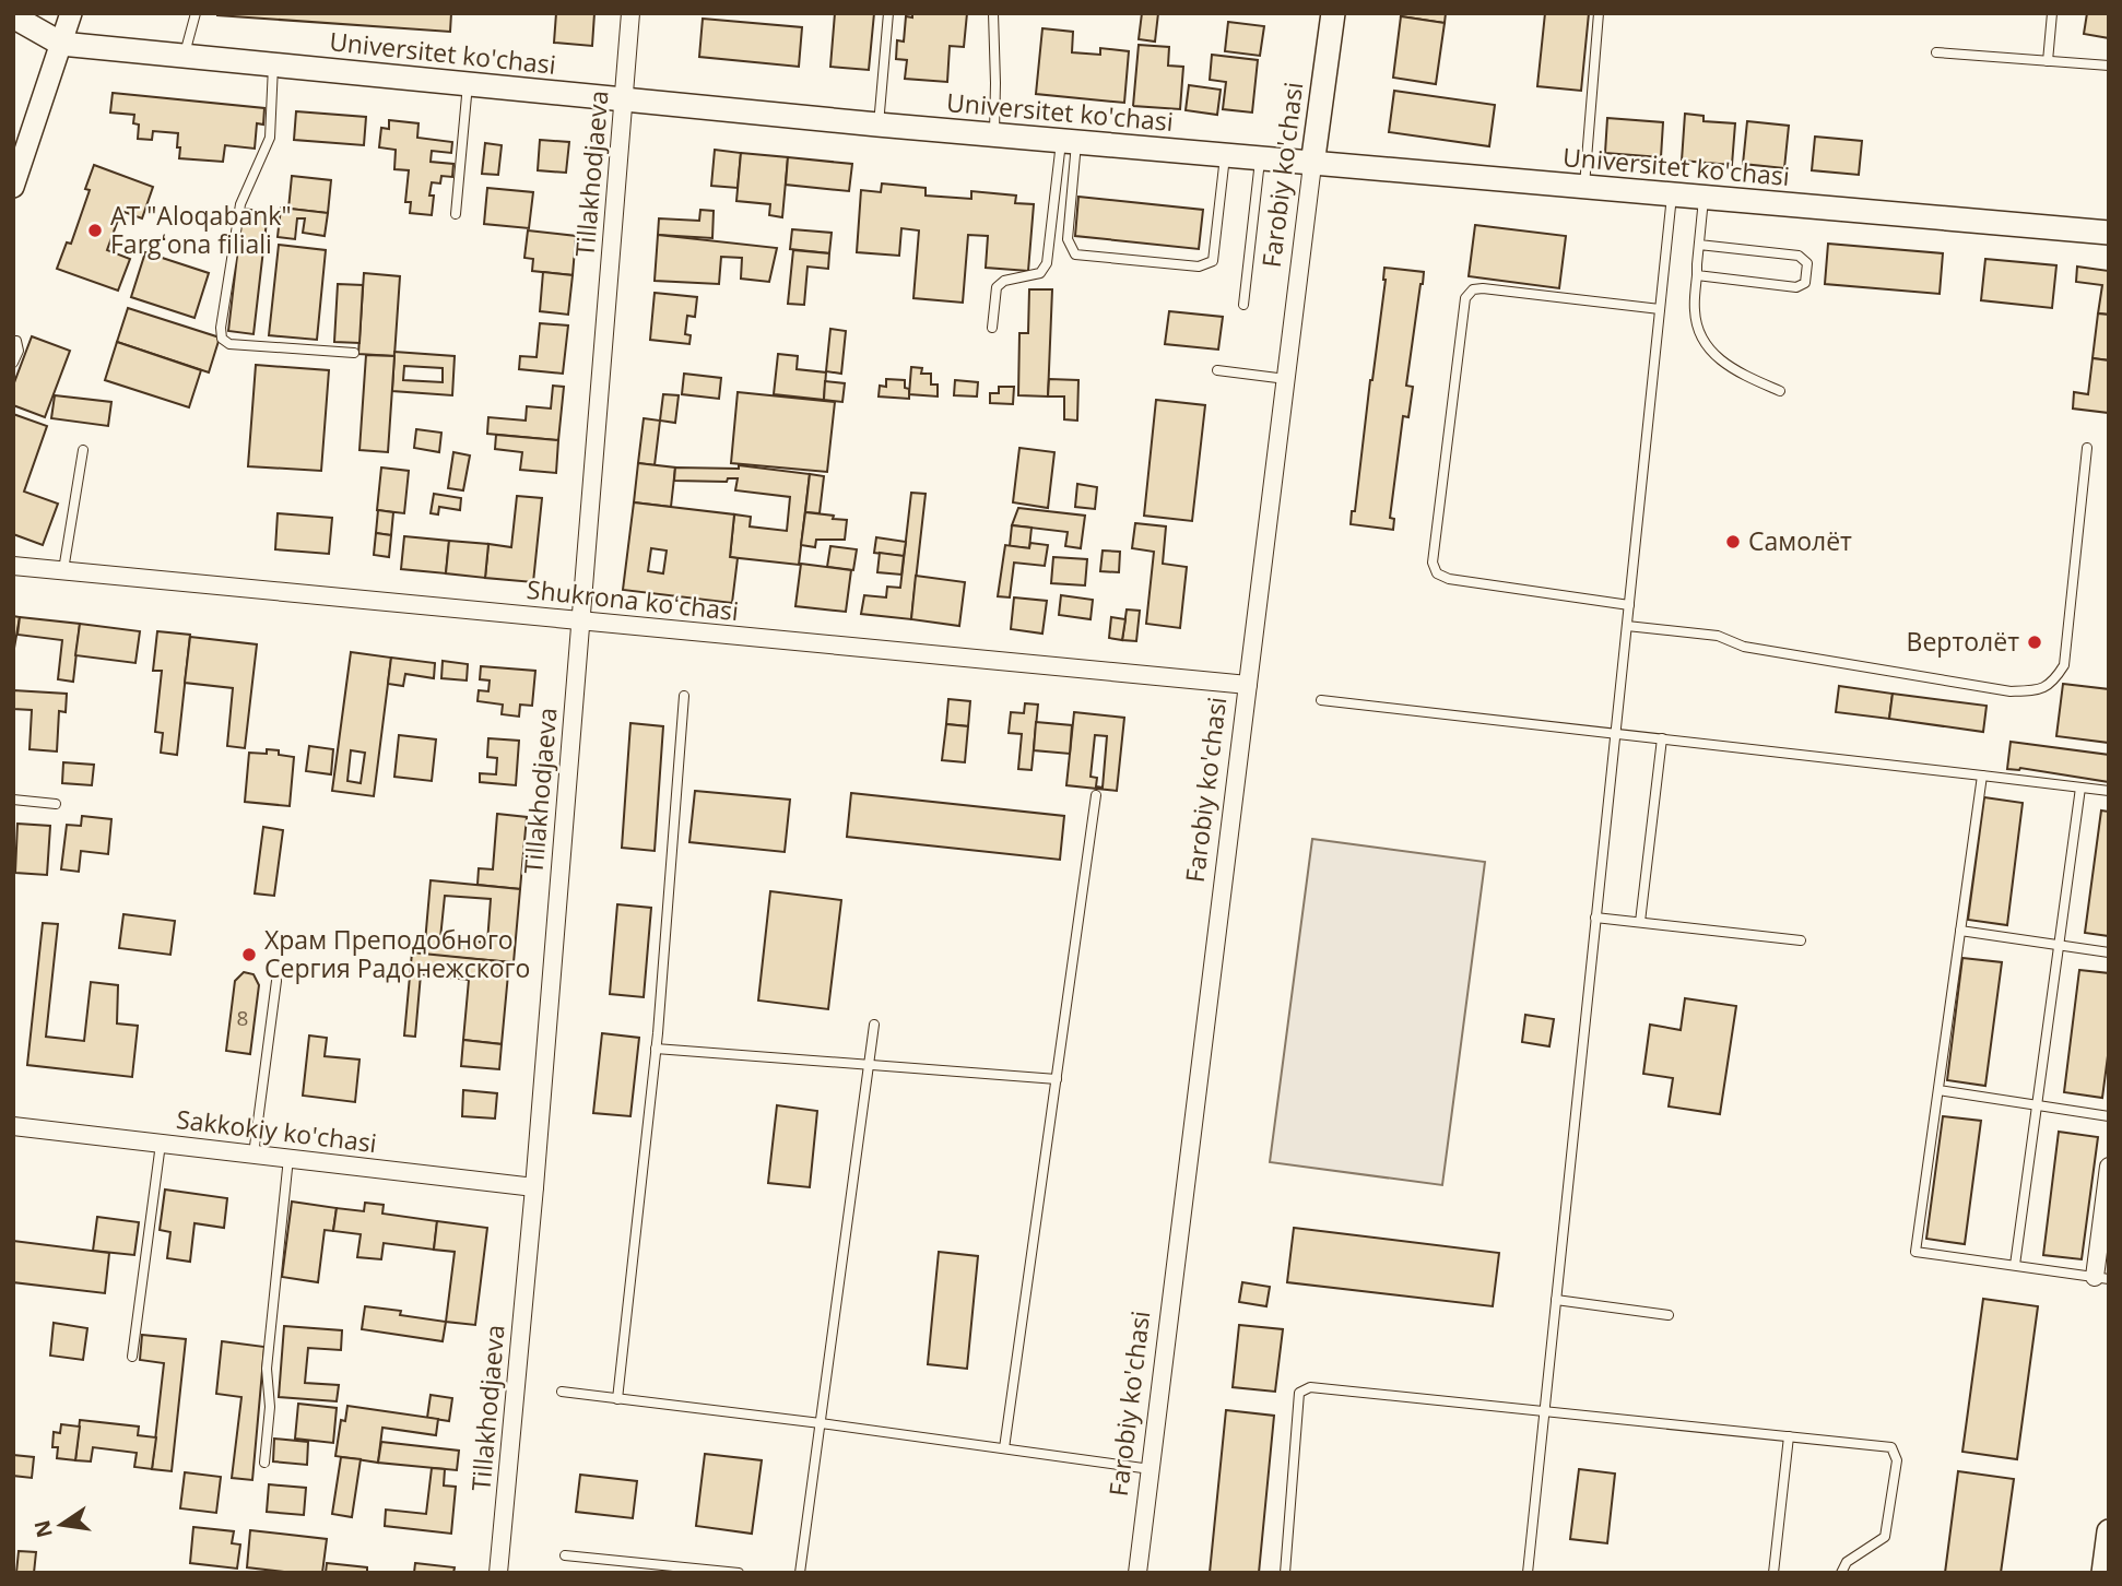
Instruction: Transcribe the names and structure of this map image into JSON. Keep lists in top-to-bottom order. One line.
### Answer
{"streets":{"main road":["Universitet ko'chasi","Farobiy ko'chasi"],"street":["Tillakhodjaeva","Shukrona koʻchasi","Sakkokiy ko'chasi"]},"crossings":[["Universitet ko'chasi","Tillakhodjaeva"],["Universitet ko'chasi","Farobiy ko'chasi"],["Tillakhodjaeva","Shukrona koʻchasi"],["Tillakhodjaeva","Sakkokiy ko'chasi"],["Farobiy ko'chasi","Shukrona koʻchasi"]],"places":["AT \"Aloqabank\" Fargʻona filiali","Самолёт","Вертолёт","Храм Преподобного Сергия Радонежского"],"house_numbers":["8"],"north":"left"}
